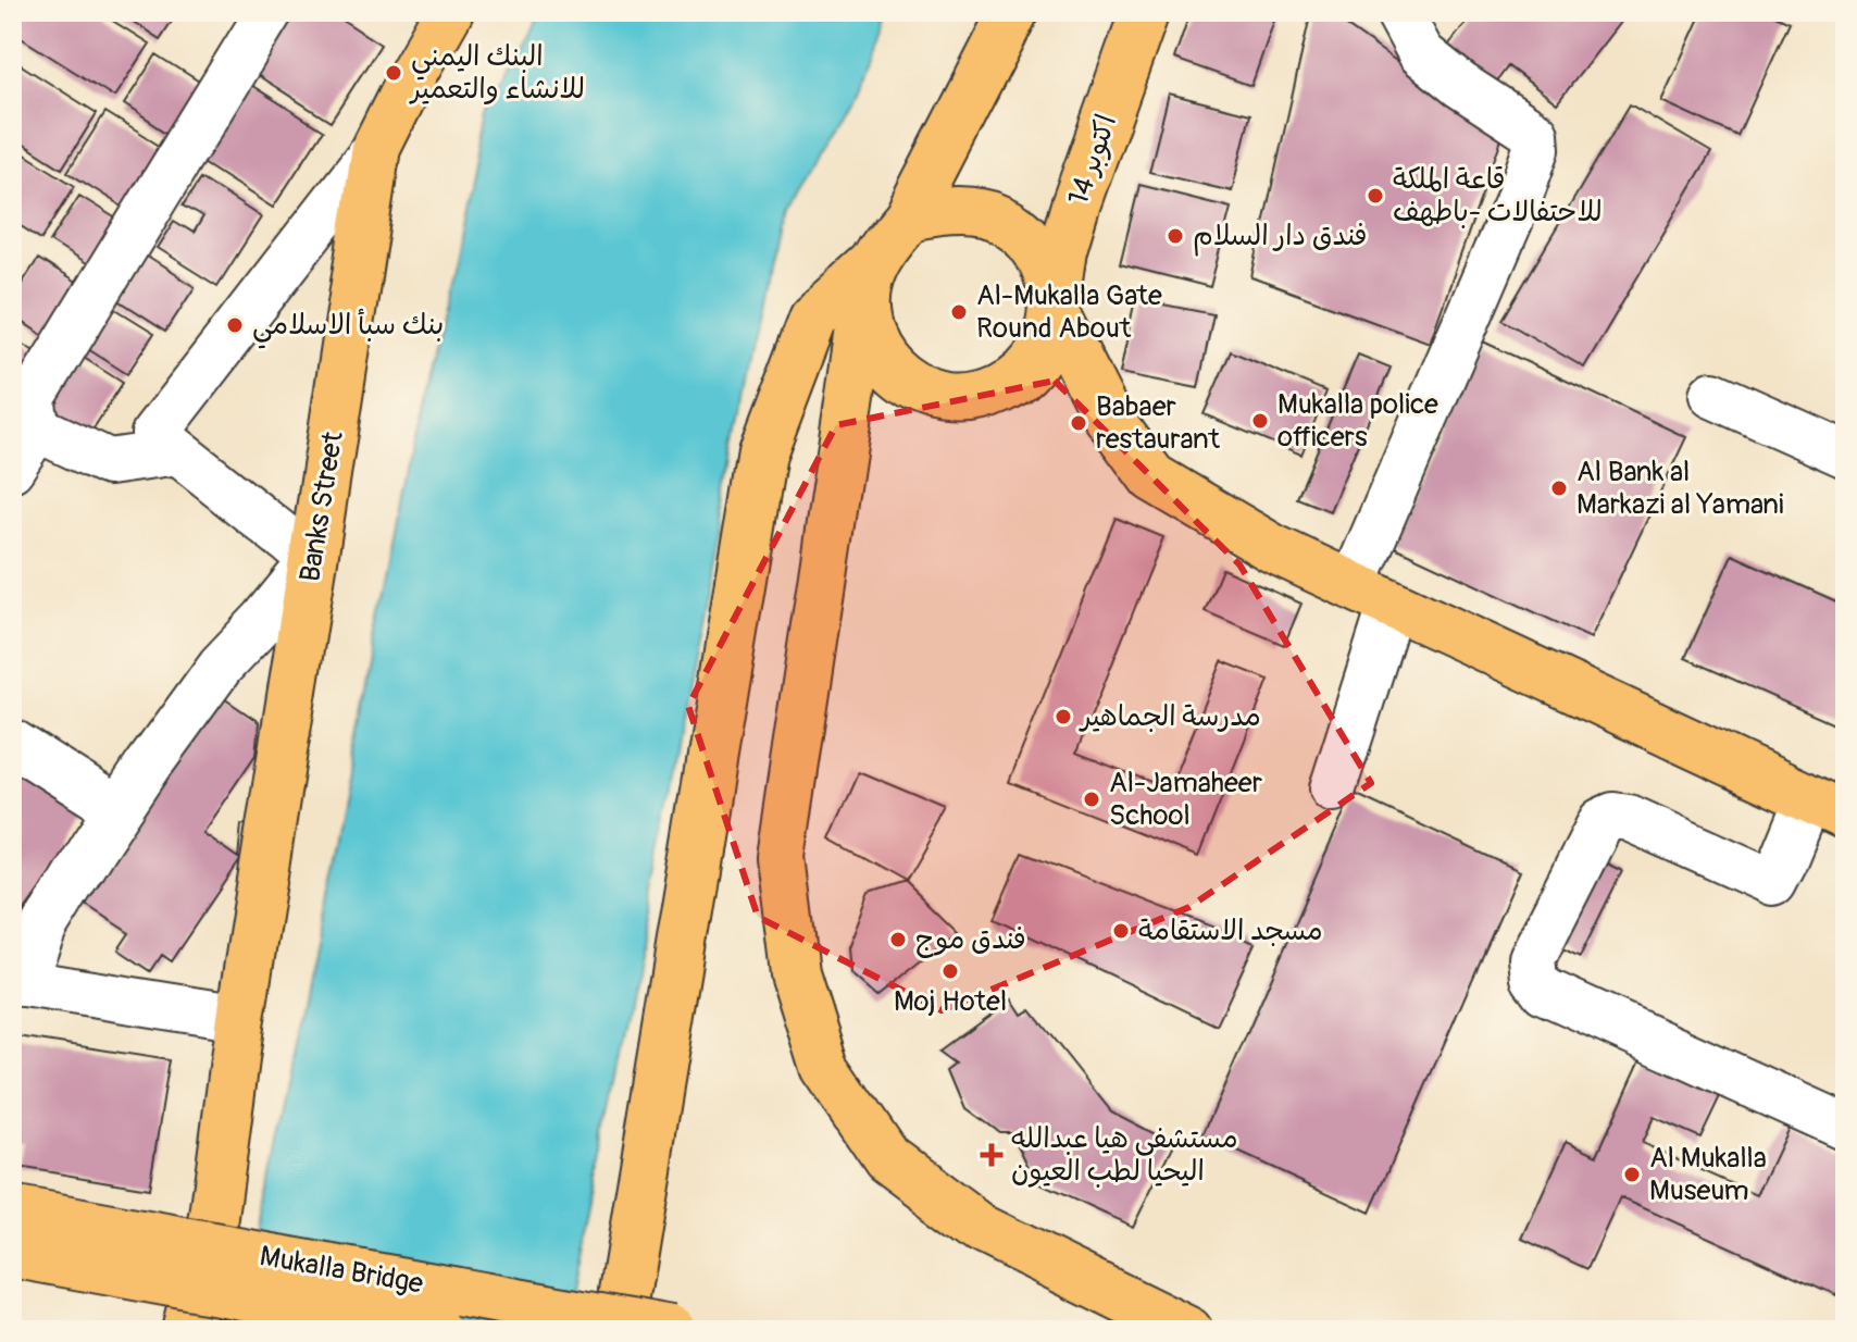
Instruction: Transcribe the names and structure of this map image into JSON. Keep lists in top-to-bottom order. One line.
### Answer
{"streets":{"main road":["14 اكتوبر","Banks Street","Mukalla Bridge"]},"places":{"other":["البنك اليمني للانشاء والتعمير","قاعة الملكة للاحتفالات -باطهف","فندق دار السلام","Al-Mukalla Gate Round About","بنك سبأ الاسلامي","Mukalla police officers","Babaer restaurant","Al Bank al Markazi al Yamani","مدرسة الجماهير","Al-Jamaheer School","مسجد الاستقامة","فندق موج","Moj Hotel","Al Mukalla Museum"],"health":["مستشفى هيا عبدالله اليحيا لطب العيون"]}}
